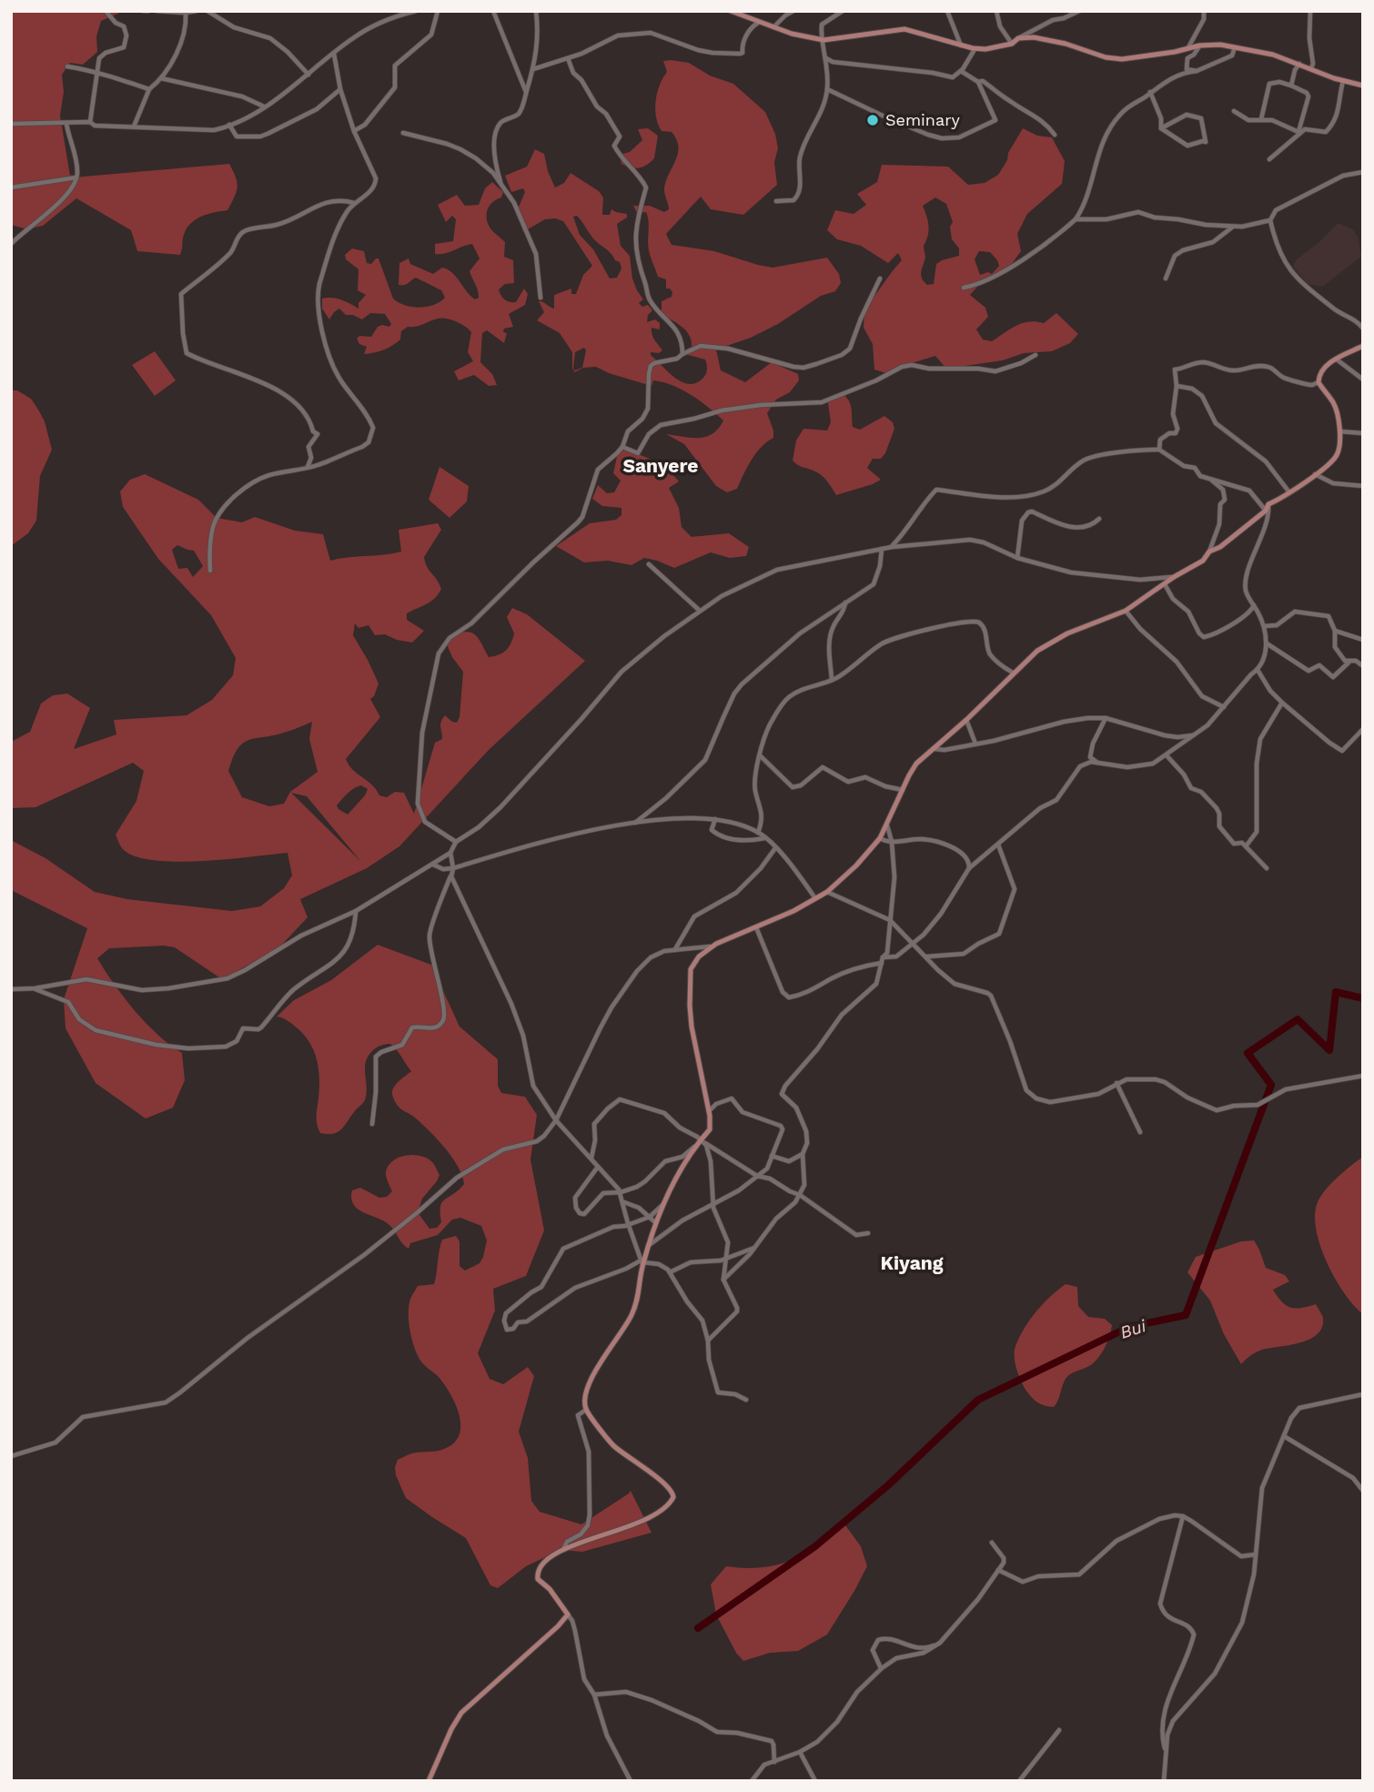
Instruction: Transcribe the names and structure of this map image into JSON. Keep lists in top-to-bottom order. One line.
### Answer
{"districts":["Sanyere","Kiyang"],"water":["Bui"],"places":["Seminary"]}
